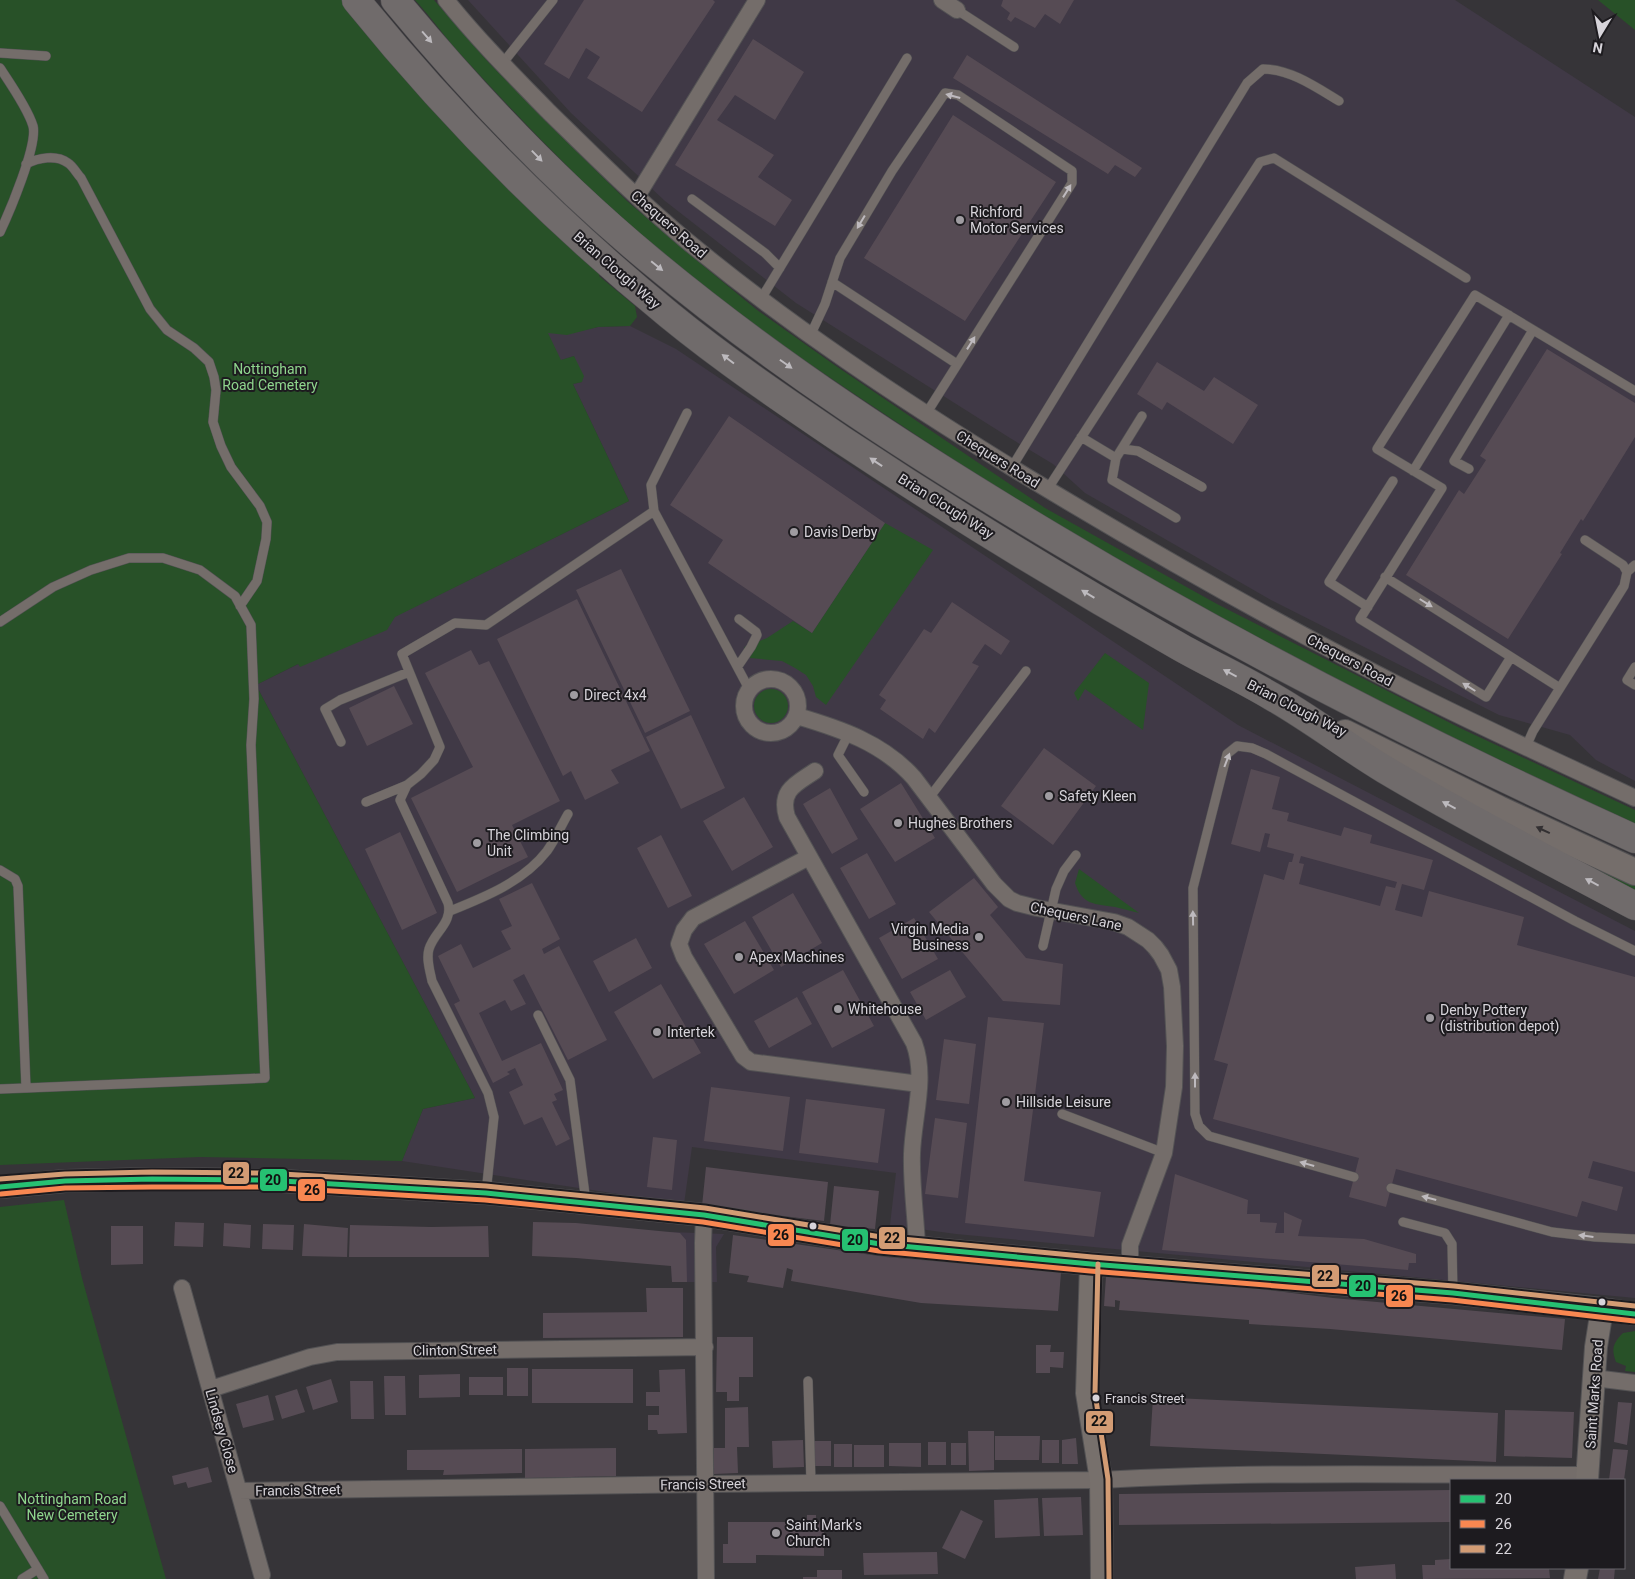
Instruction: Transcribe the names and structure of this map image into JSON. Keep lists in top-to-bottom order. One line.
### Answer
{"streets":{"highway":["Brian Clough Way"],"street":["Chequers Road","Chequers Lane","Clinton Street","Saint Marks Road","Lindsey Close","Francis Street"]},"crossings":[["Clinton Street","Lindsey Close"],["Saint Marks Road","Francis Street"],["Lindsey Close","Francis Street"]],"parks":["Nottingham Road Cemetery","Nottingham Road New Cemetery"],"places":["Richford Motor Services","Davis Derby","Direct 4x4","Safety Kleen","Hughes Brothers","The Climbing Unit","Virgin Media Business","Apex Machines","Whitehouse","Denby Pottery (distribution depot)","Intertek","Hillside Leisure","Francis Street","Saint Mark's Church"],"lines":["transit line 22","transit line 20","transit line 26"],"legend":["20","26","22"],"north":"bottom"}
